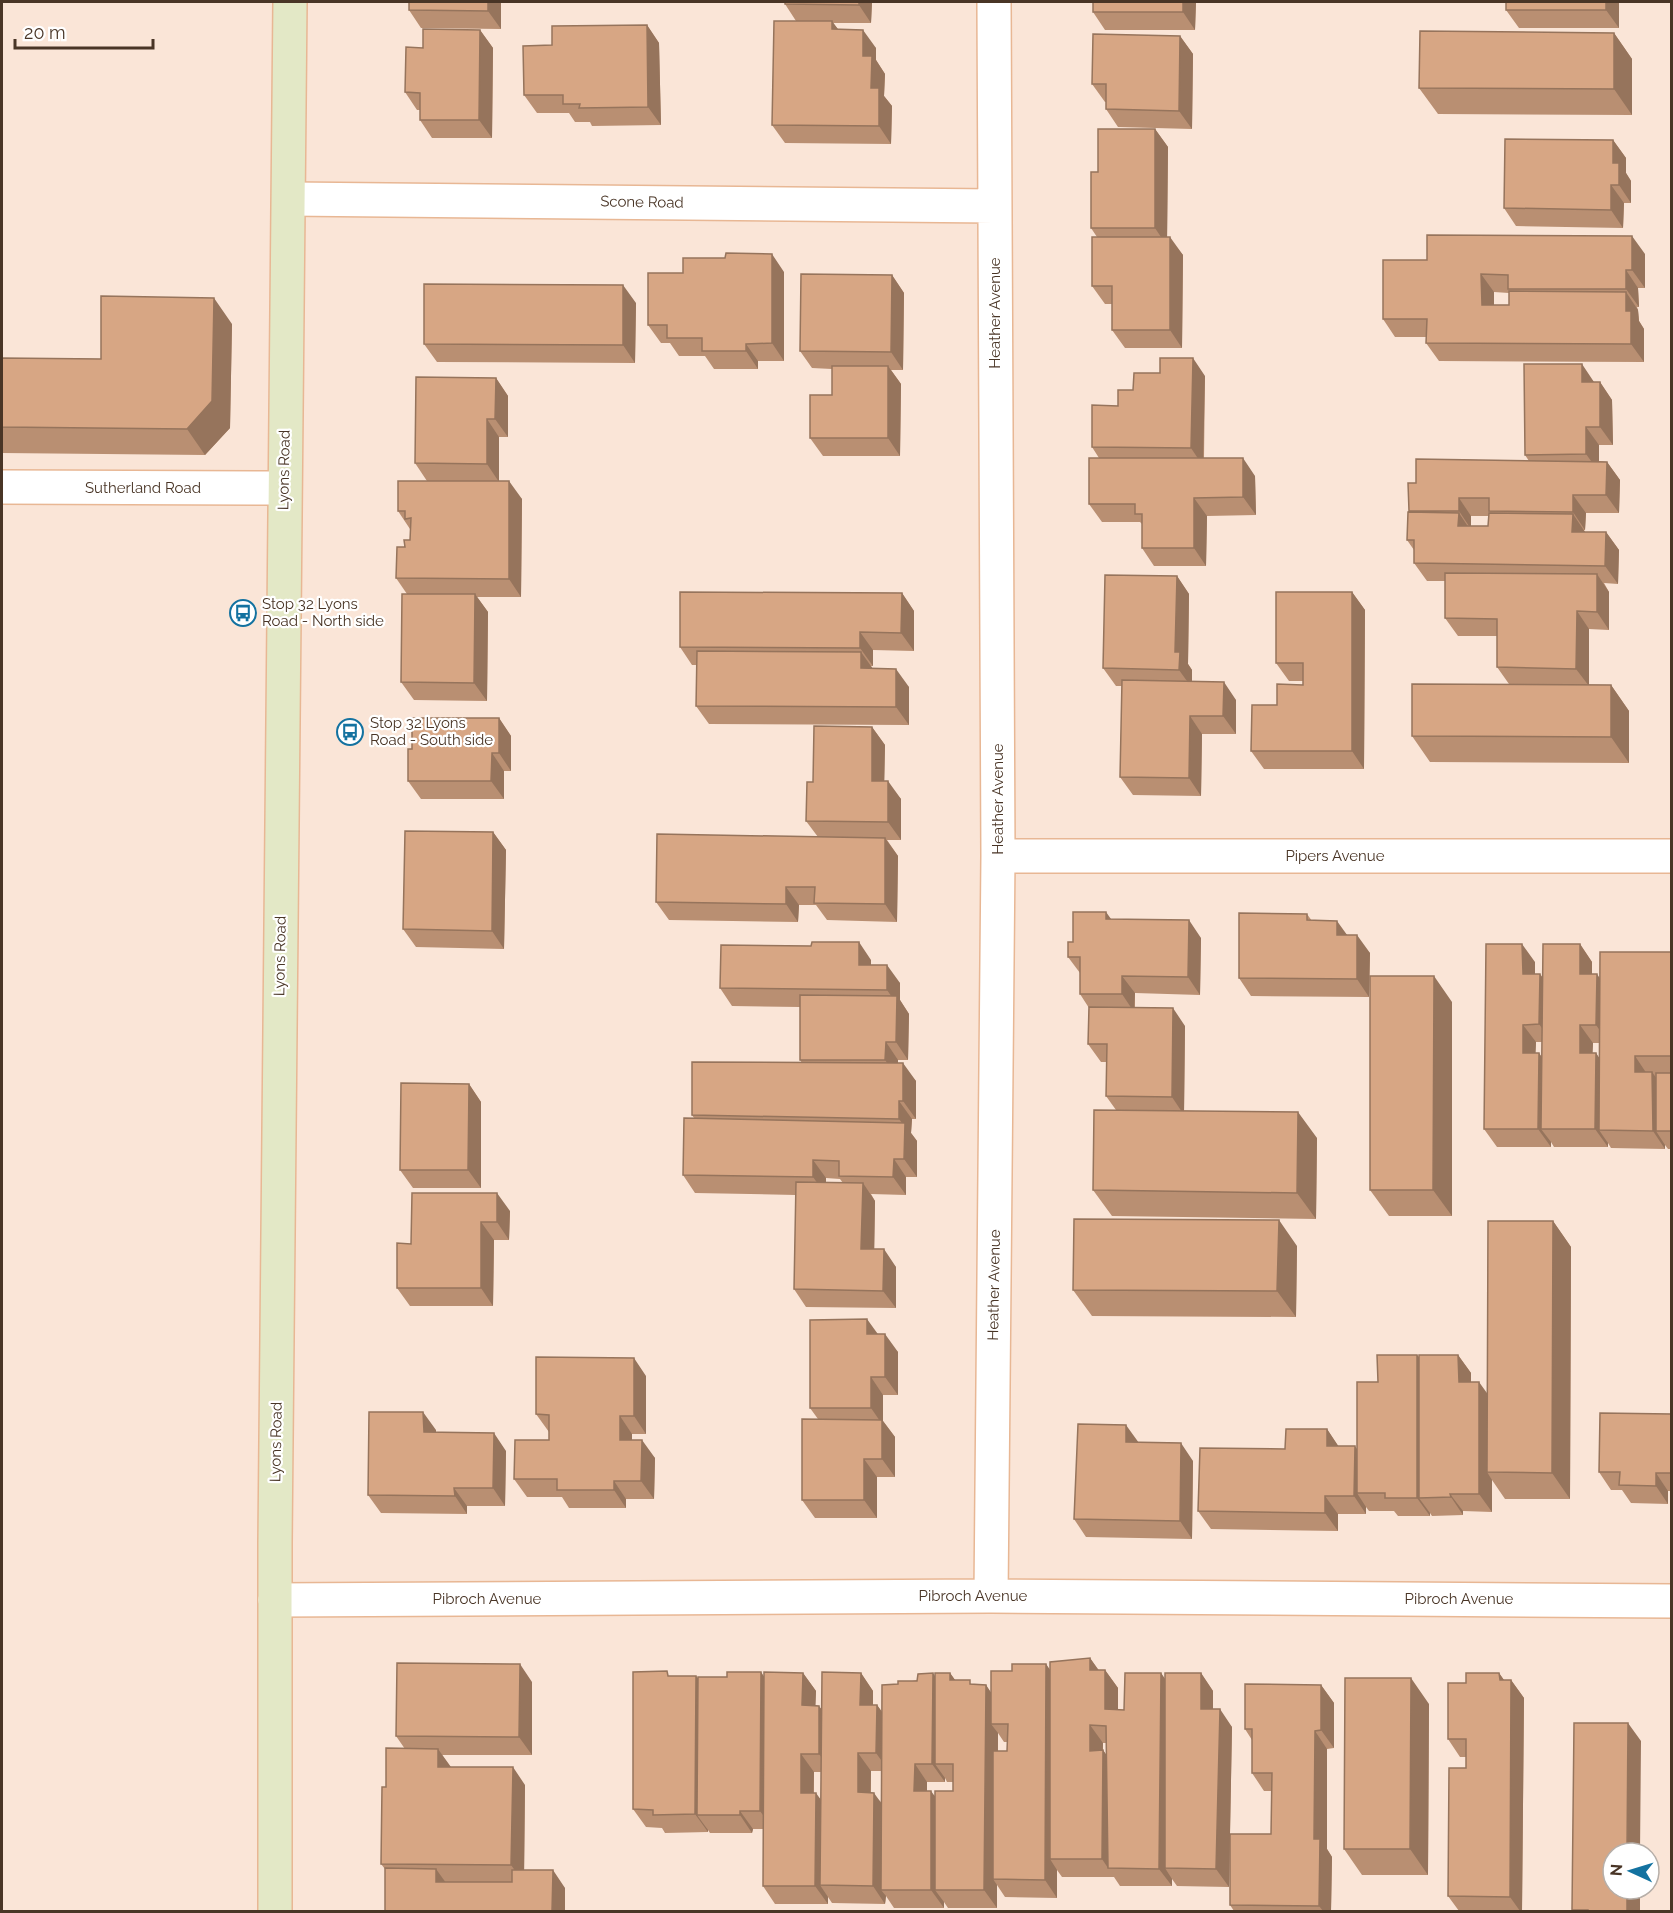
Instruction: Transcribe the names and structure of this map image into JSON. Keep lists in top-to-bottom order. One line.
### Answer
{"streets":{"street":["Scone Road","Heather Avenue","Lyons Road","Sutherland Road","Pipers Avenue","Pibroch Avenue"]},"crossings":[["Scone Road","Heather Avenue"],["Scone Road","Lyons Road"],["Heather Avenue","Pipers Avenue"],["Heather Avenue","Pibroch Avenue"],["Lyons Road","Sutherland Road"],["Lyons Road","Pibroch Avenue"]],"places":{"bus stop":["Stop 32 Lyons Road - North side","Stop 32 Lyons Road - South side"]},"scale_bar":"20 m","north":"left"}
